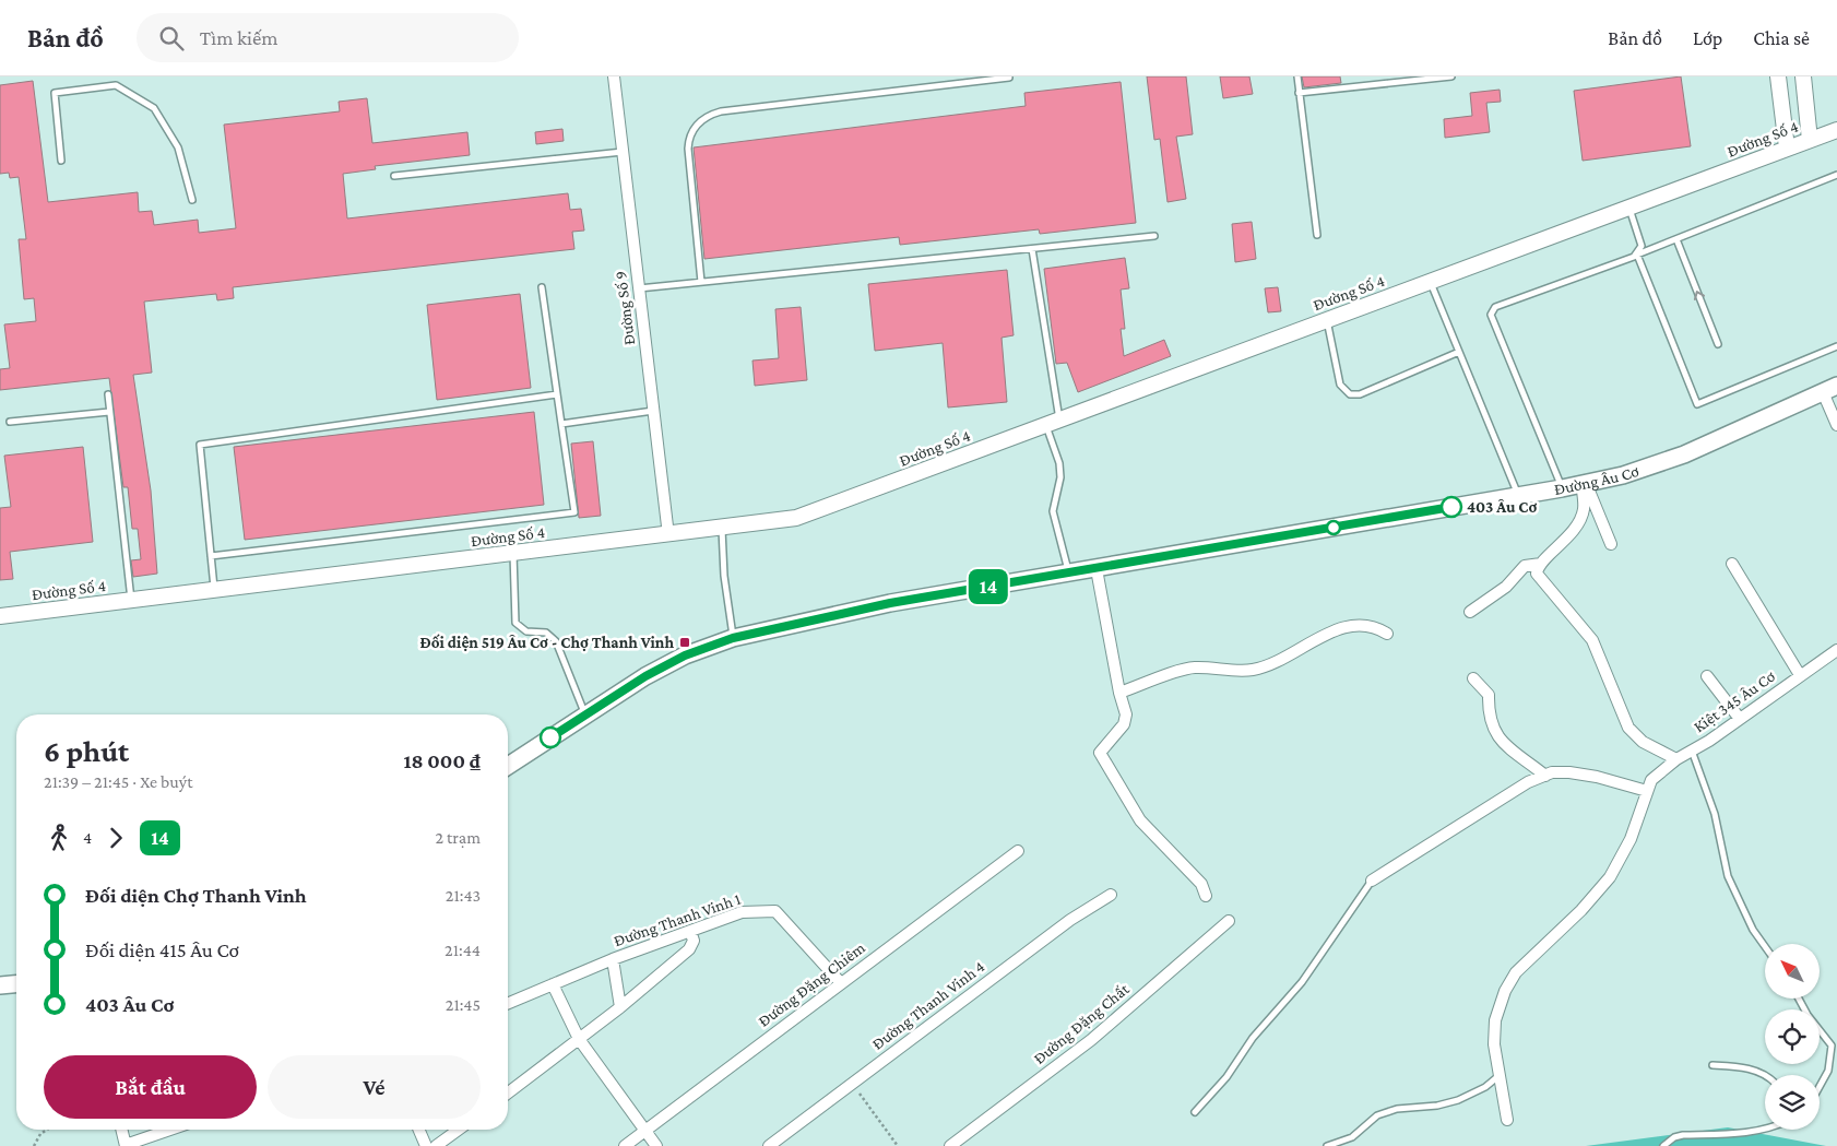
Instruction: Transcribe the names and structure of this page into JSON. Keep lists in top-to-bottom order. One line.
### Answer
{"streets":{"main road":["Đường Âu Cơ"],"street":["Đường Số 4","Đường Số 9","Kiệt 345 Âu Cơ","Đường Thanh Vinh 1","Đường Đặng Chiêm","Đường Thanh Vinh 4","Đường Đặng Chất"]},"crossings":[["Đường Số 4","Đường Số 9"],["Đường Thanh Vinh 1","Đường Đặng Chiêm"]],"places":{"other":["403 Âu Cơ"],"transit":["Đối diện 519 Âu Cơ - Chợ Thanh Vinh"]},"lines":["bus line 14"],"north":"top left","page":{"header":"Bản đồ","search":"Tìm kiếm","nav":["Bản đồ","Lớp","Chia sẻ"],"on_map":"14","heading":["6 phút","21:39 – 21:45 · Xe buýt","18 000 ₫"],"legs":["4","14","2 trạm"],"list":[{"name":"Đối diện Chợ Thanh Vinh","value":"21:43"},{"name":"Đối diện 415 Âu Cơ","value":"21:44"},{"name":"403 Âu Cơ","value":"21:45"}],"buttons":["Bắt đầu","Vé"]}}
